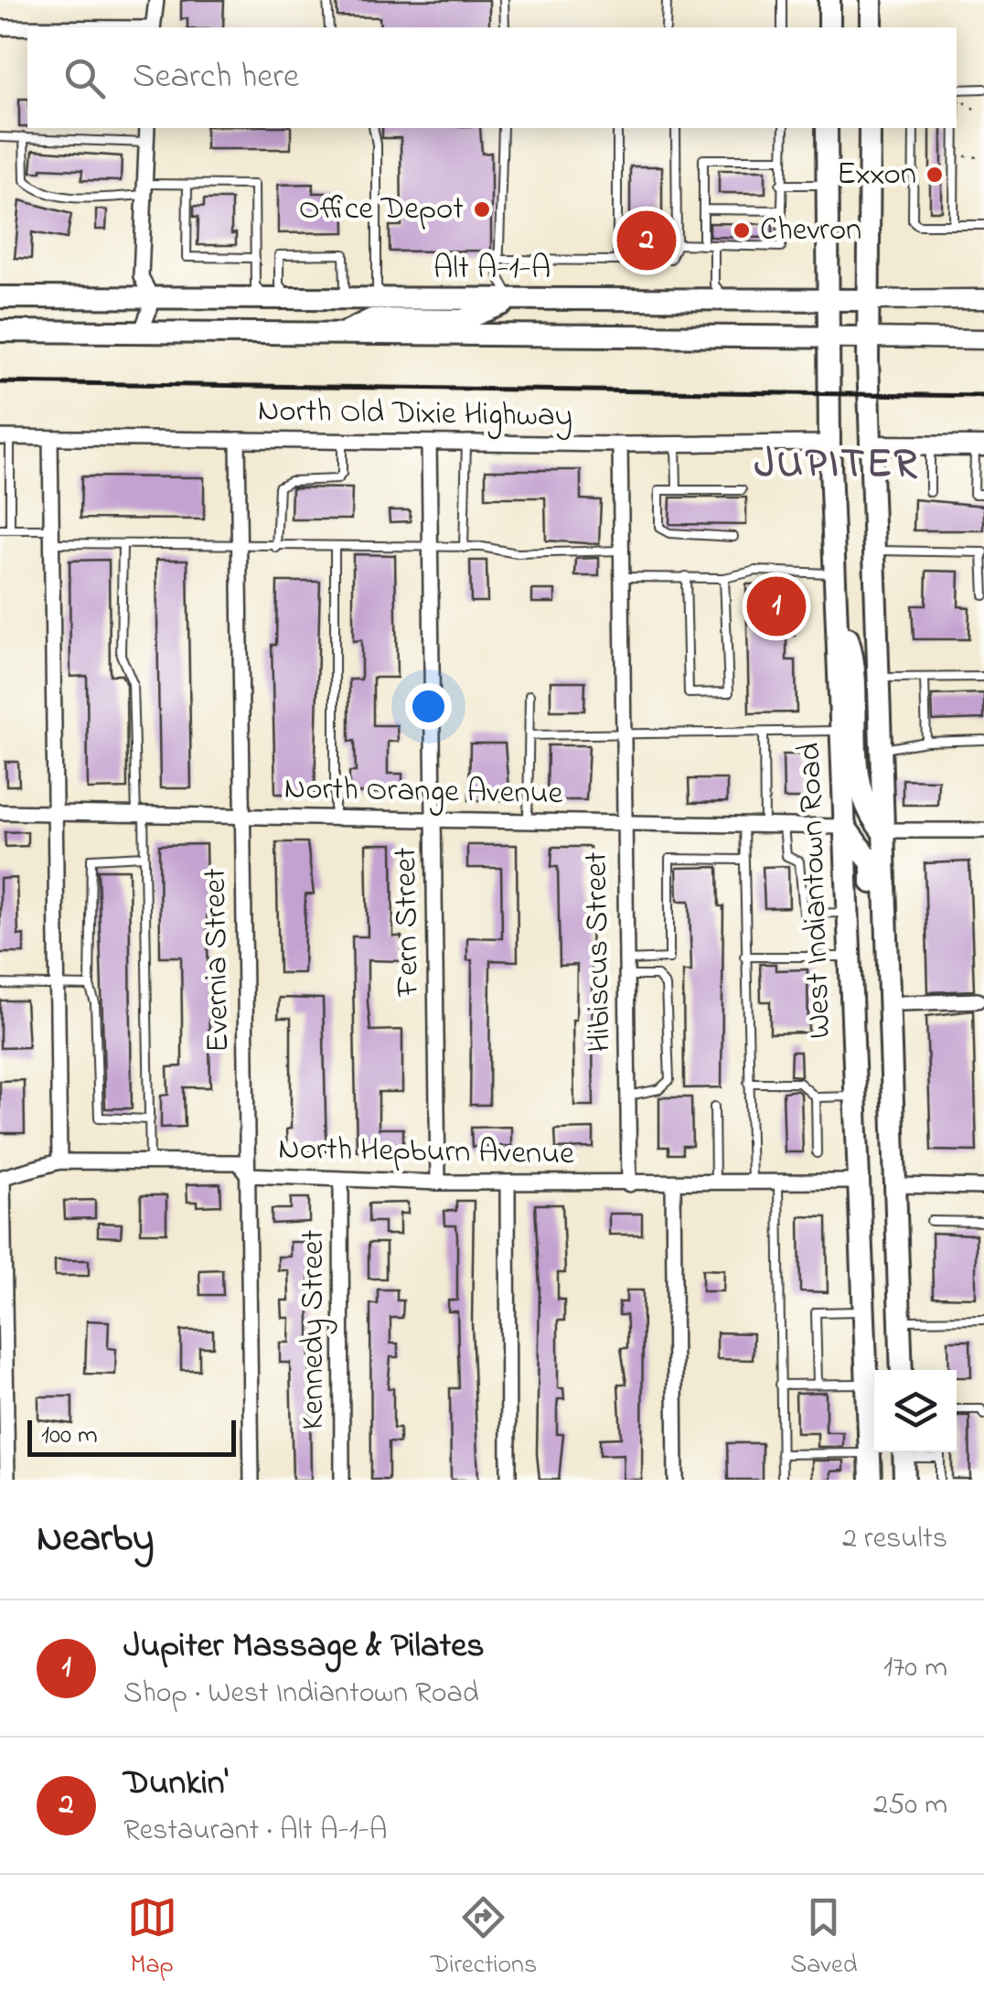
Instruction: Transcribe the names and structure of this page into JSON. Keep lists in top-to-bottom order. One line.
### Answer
{"streets":{"main road":["Alt A-1-A","West Indiantown Road"],"street":["North Old Dixie Highway","North Orange Avenue","Fern Street","Hibiscus Street","Evernia Street","North Hepburn Avenue","Kennedy Street"]},"crossings":[["Alt A-1-A","West Indiantown Road"],["North Old Dixie Highway","West Indiantown Road"],["North Old Dixie Highway","Fern Street"],["North Old Dixie Highway","Hibiscus Street"],["North Old Dixie Highway","Evernia Street"],["North Orange Avenue","West Indiantown Road"],["North Orange Avenue","Fern Street"],["North Orange Avenue","Hibiscus Street"],["North Orange Avenue","Evernia Street"],["West Indiantown Road","North Hepburn Avenue"],["Fern Street","North Hepburn Avenue"],["Hibiscus Street","North Hepburn Avenue"],["Evernia Street","North Hepburn Avenue"],["North Hepburn Avenue","Kennedy Street"]],"districts":["JUPITER"],"places":["Exxon","Office Depot","Chevron"],"scale_bar":"100 m","page":{"search":"Search here","pins":["2","1"],"scale":"100 m","heading":["Nearby","2 results"],"list":[{"mark":"1","name":"Jupiter Massage & Pilates","note":"Shop · West Indiantown Road","value":"170 m"},{"mark":"2","name":"Dunkin'","note":"Restaurant · Alt A-1-A","value":"250 m"}],"nav":["Map","Directions","Saved"]}}
